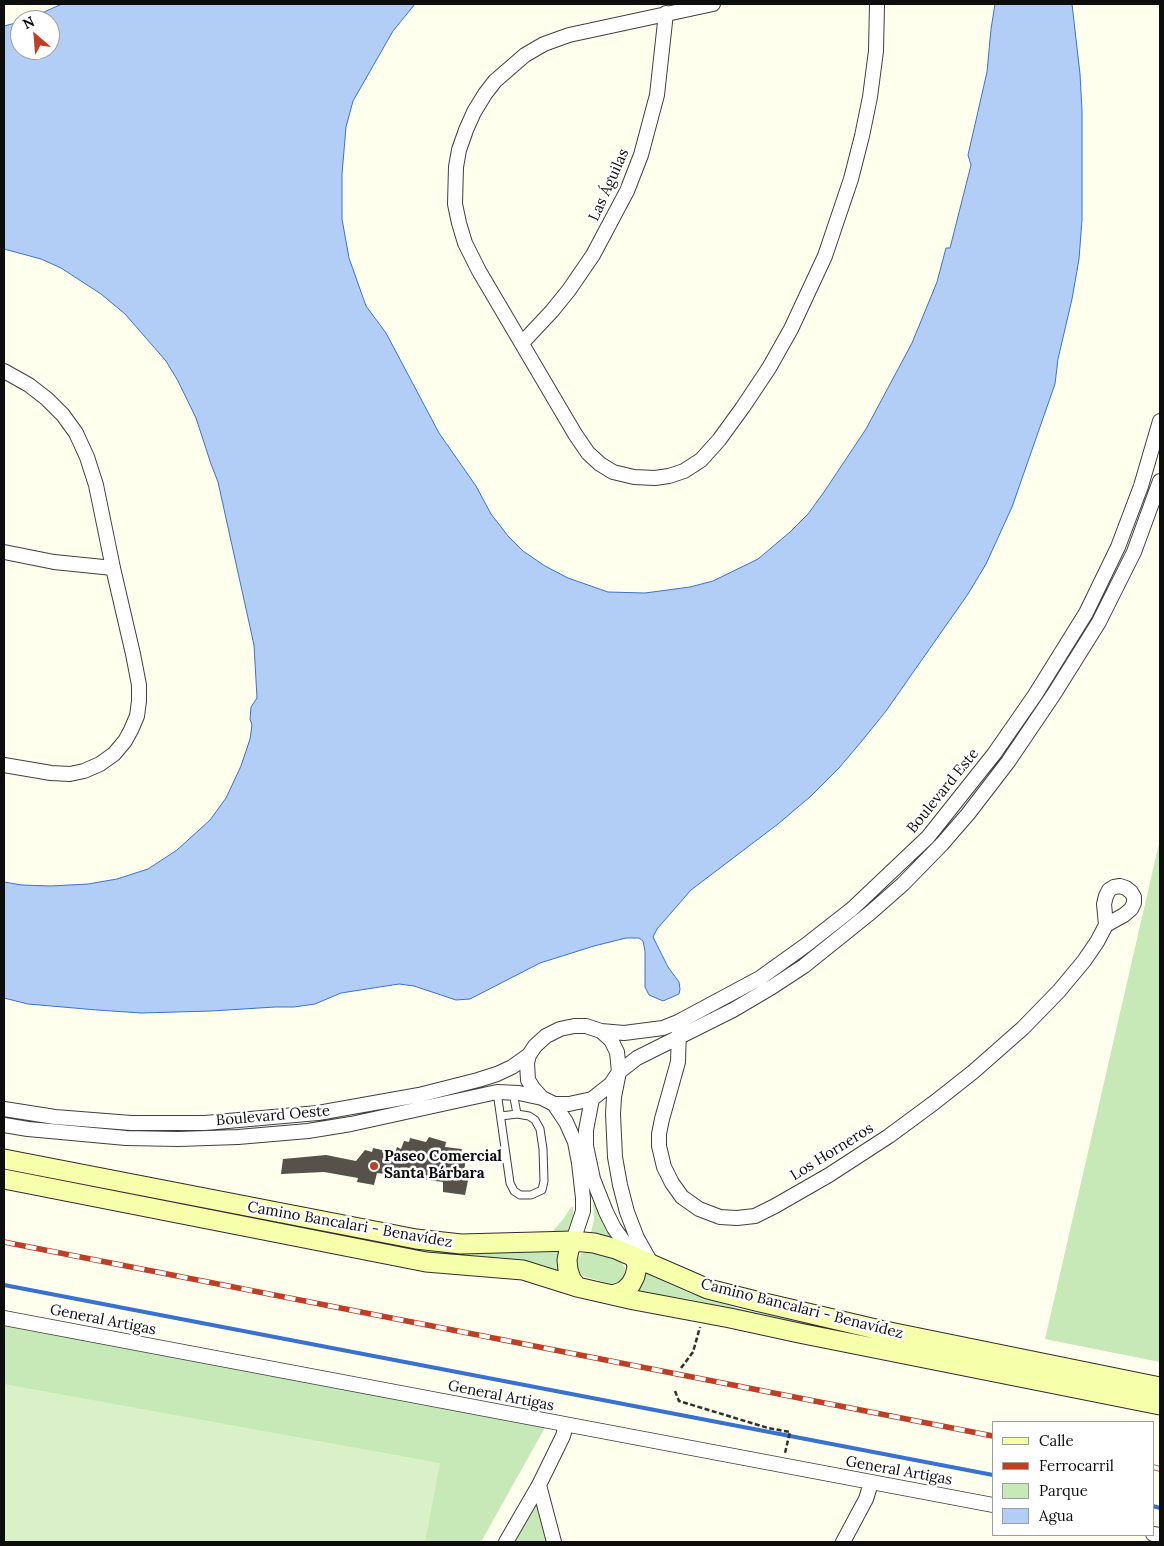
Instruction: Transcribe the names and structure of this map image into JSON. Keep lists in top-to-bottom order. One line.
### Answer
{"streets":{"main road":["Camino Bancalari - Benavídez"],"street":["Las Águilas","Boulevard Este","Boulevard Oeste","Los Horneros","General Artigas"]},"crossings":[["Boulevard Este","Boulevard Oeste"],["Boulevard Este","Los Horneros"]],"places":["Paseo Comercial Santa Bárbara"],"legend":["Calle","Ferrocarril","Parque","Agua"],"north":"top left"}
